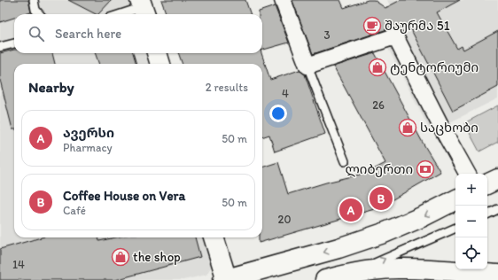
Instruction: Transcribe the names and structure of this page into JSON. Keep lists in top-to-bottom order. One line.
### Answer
{"places":{"cafe":["შაურმა 51"],"shop":["ტენტორიუმი","საცხობი","the shop"],"bank":["ლიბერთი"]},"house_numbers":["3","4","26","20","14"],"page":{"search":"Search here","heading":["Nearby","2 results"],"list":[{"mark":"A","name":"ავერსი","note":"Pharmacy","value":"50 m"},{"mark":"B","name":"Coffee House on Vera","note":"Café","value":"50 m"}],"map_buttons":["+","−"],"pins":["B","A"]}}
